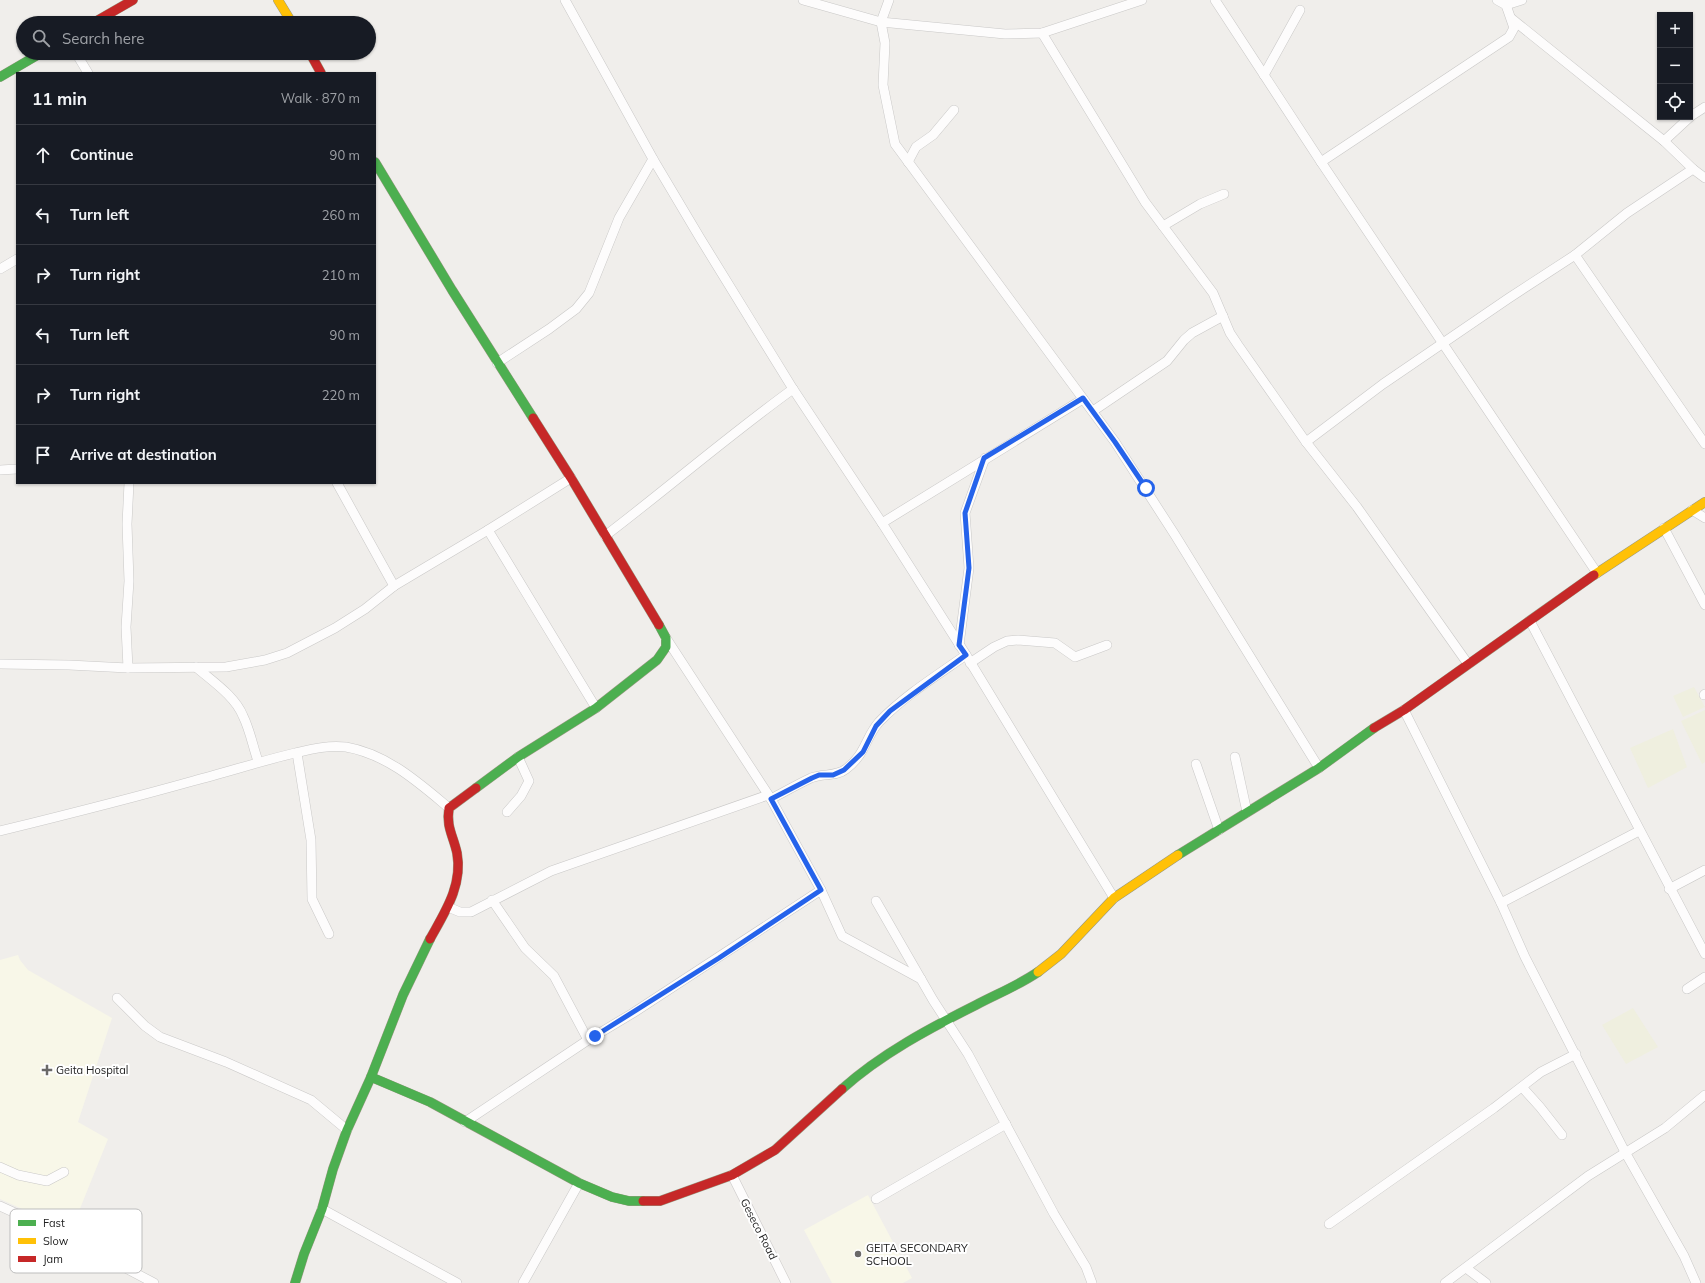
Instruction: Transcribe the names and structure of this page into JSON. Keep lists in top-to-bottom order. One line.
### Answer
{"streets":{"street":["Geseco Road"]},"places":{"health":["Geita Hospital"],"other":["GEITA SECONDARY SCHOOL"]},"legend":["Fast","Slow","Jam"],"page":{"map_buttons":["+","−"],"search":"Search here","heading":["11 min","Walk · 870 m"],"list":[["Continue","90 m"],["Turn left","260 m"],["Turn right","210 m"],["Turn left","90 m"],["Turn right","220 m"],"Arrive at destination"]}}
